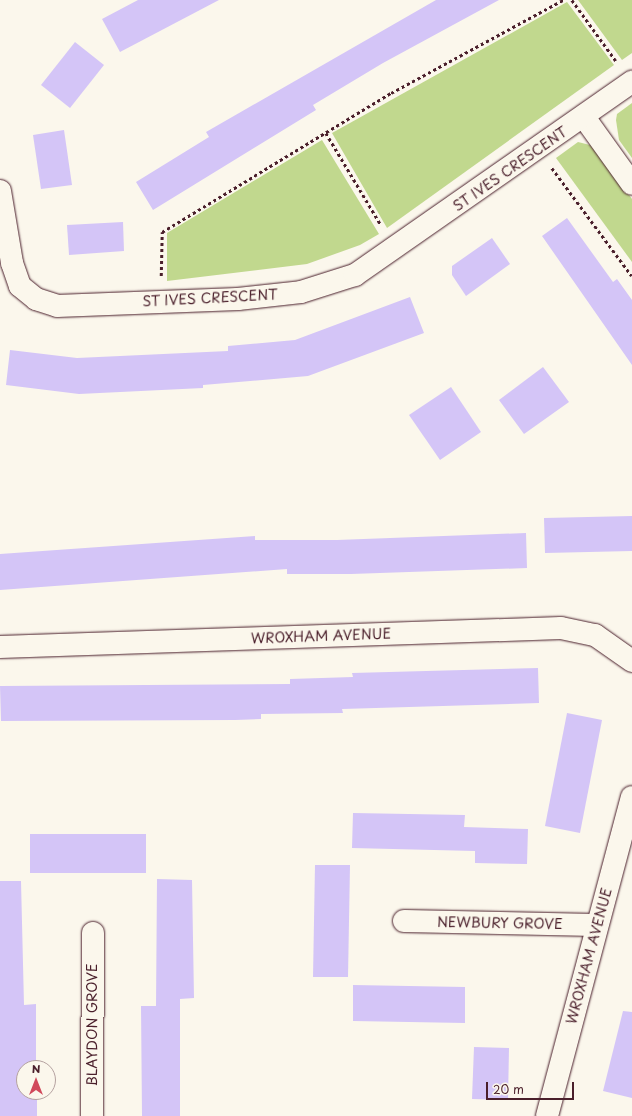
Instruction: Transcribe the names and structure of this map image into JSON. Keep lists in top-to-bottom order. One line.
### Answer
{"streets":{"street":["ST IVES CRESCENT","WROXHAM AVENUE","NEWBURY GROVE","BLAYDON GROVE"]},"crossings":[["WROXHAM AVENUE","NEWBURY GROVE"]],"scale_bar":"20 m","north":"top"}
